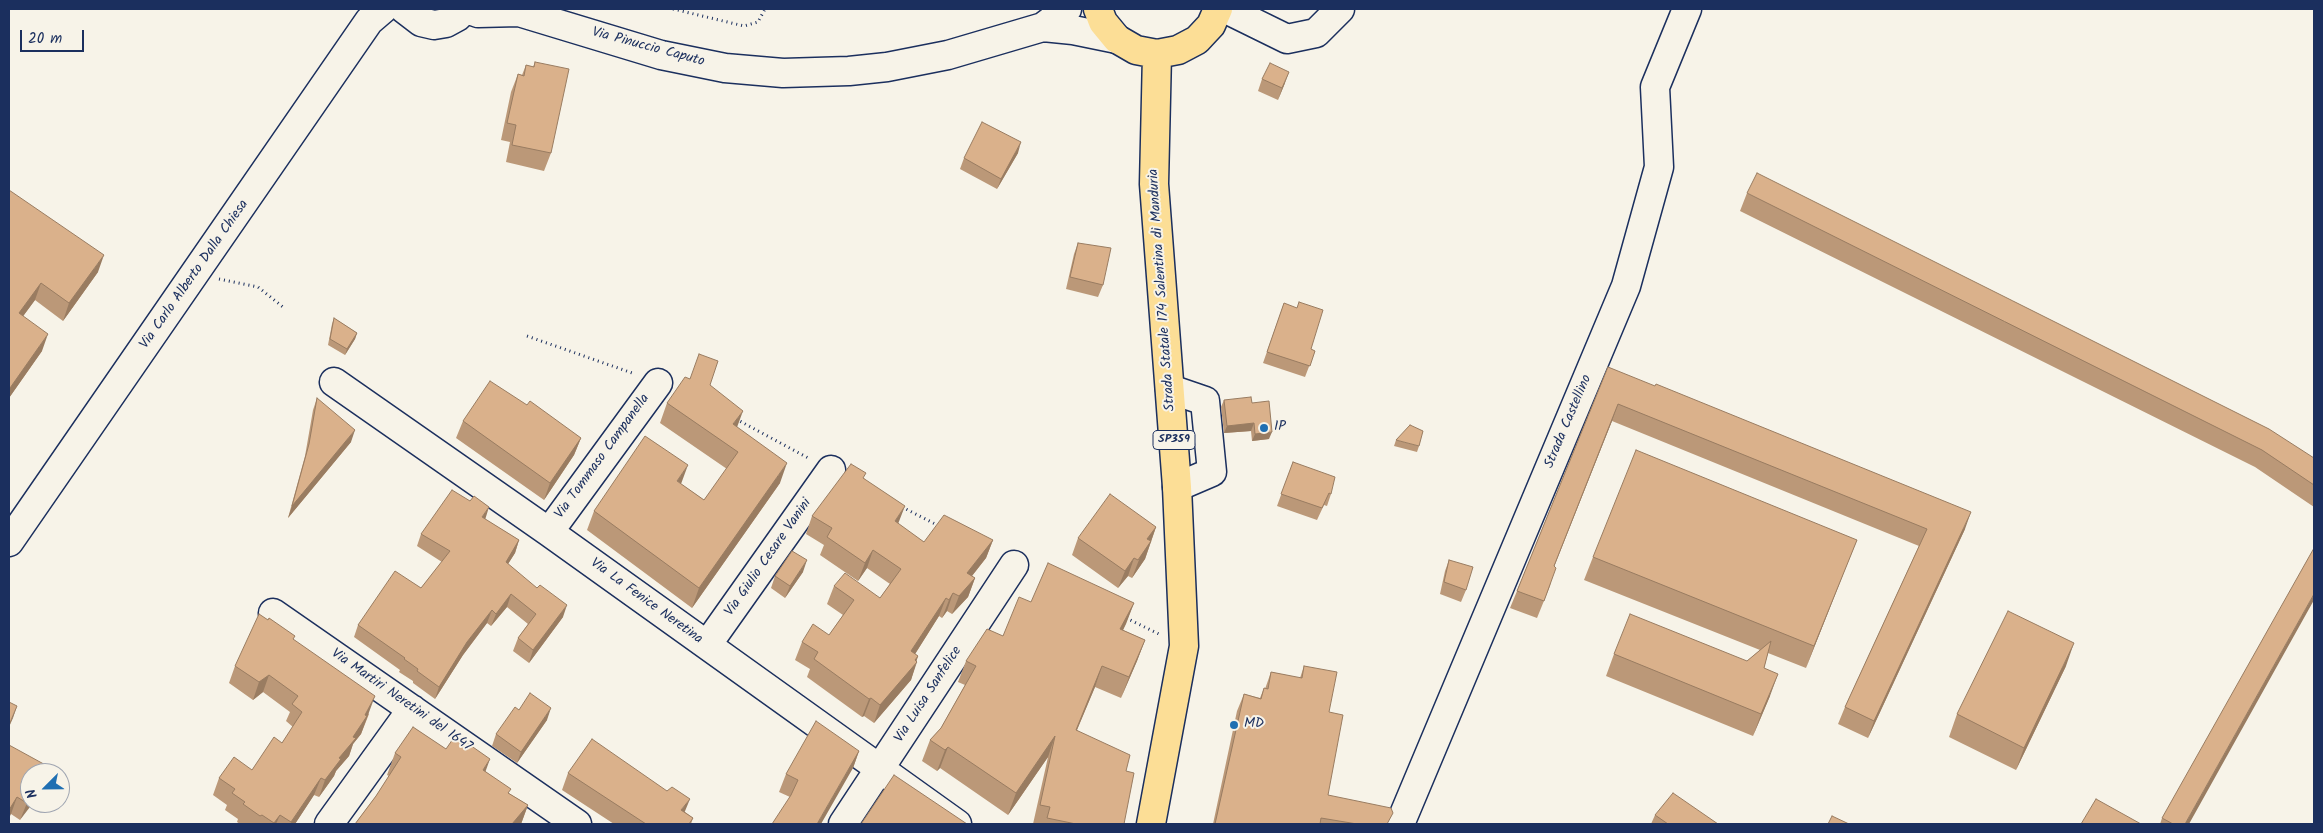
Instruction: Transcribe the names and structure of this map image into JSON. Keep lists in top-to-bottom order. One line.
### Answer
{"streets":{"main road":["Strada Statale 174 Salentina di Manduria","SP359"],"street":["Via Pinuccio Caputo","Via Carlo Alberto Dalla Chiesa","Strada Castellino","Via Tommaso Campanella","Via Giulio Cesare Vanini","Via La Fenice Neretina","Via Luisa Sanfelice","Via Martiri Neretini del 1647"]},"crossings":[["Via Tommaso Campanella","Via La Fenice Neretina"],["Via Giulio Cesare Vanini","Via La Fenice Neretina"],["Via La Fenice Neretina","Via Luisa Sanfelice"]],"places":["IP","MD"],"scale_bar":"20 m","north":"bottom left"}
